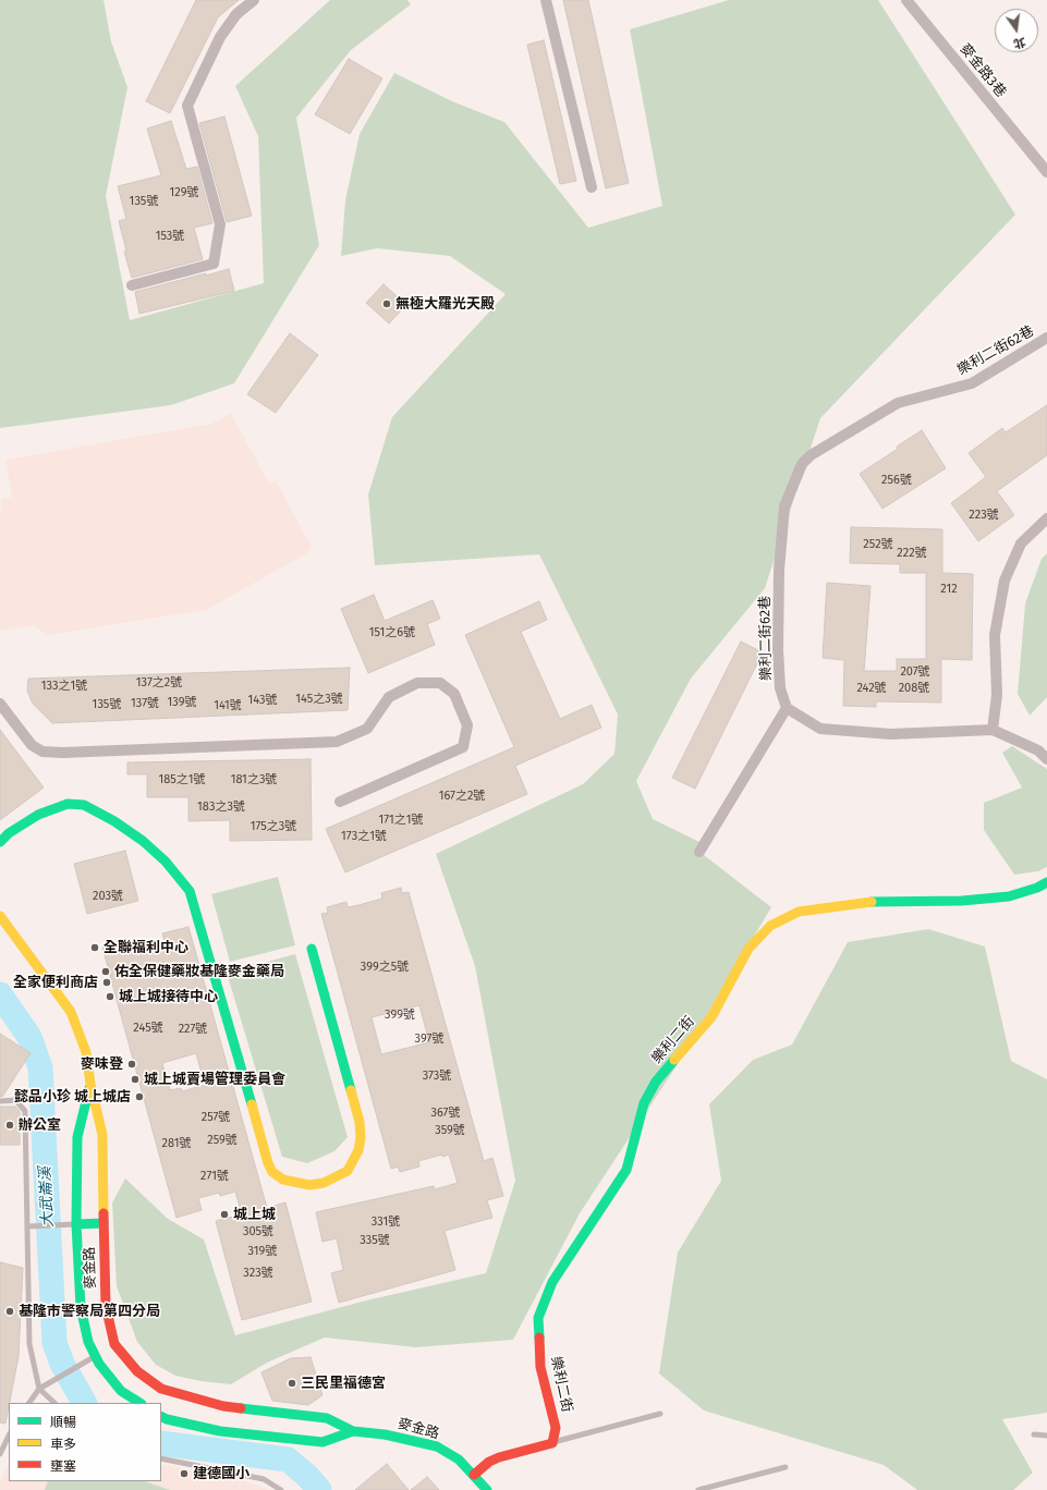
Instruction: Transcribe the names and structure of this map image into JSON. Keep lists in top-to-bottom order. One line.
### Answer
{"streets":{"street":["麥金路3巷","樂利二街62巷","樂利二街","麥金路"]},"water":["大武崙溪"],"places":["無極大羅光天殿","全聯福利中心","佑全保健藥妝基隆麥金藥局","全家便利商店","城上城接待中心","麥味登","城上城賣場管理委員會","懿品小珍 城上城店","辦公室","城上城","基隆市警察局第四分局","三民里福德宮","建德國小"],"house_numbers":["129號","135號","153號","256號","223號","252號","222號","212","151之6號","207號","137之2號","133之1號","242號","208號","145之3號","143號","139號","137號","135號","141號","185之1號","181之3號","167之2號","183之3號","171之1號","175之3號","173之1號","203號","399之5號","399號","245號","227號","397號","373號","367號","257號","359號","259號","281號","271號","331號","305號","335號","319號","323號"],"legend":["順暢","車多","壅塞"],"north":"bottom"}
